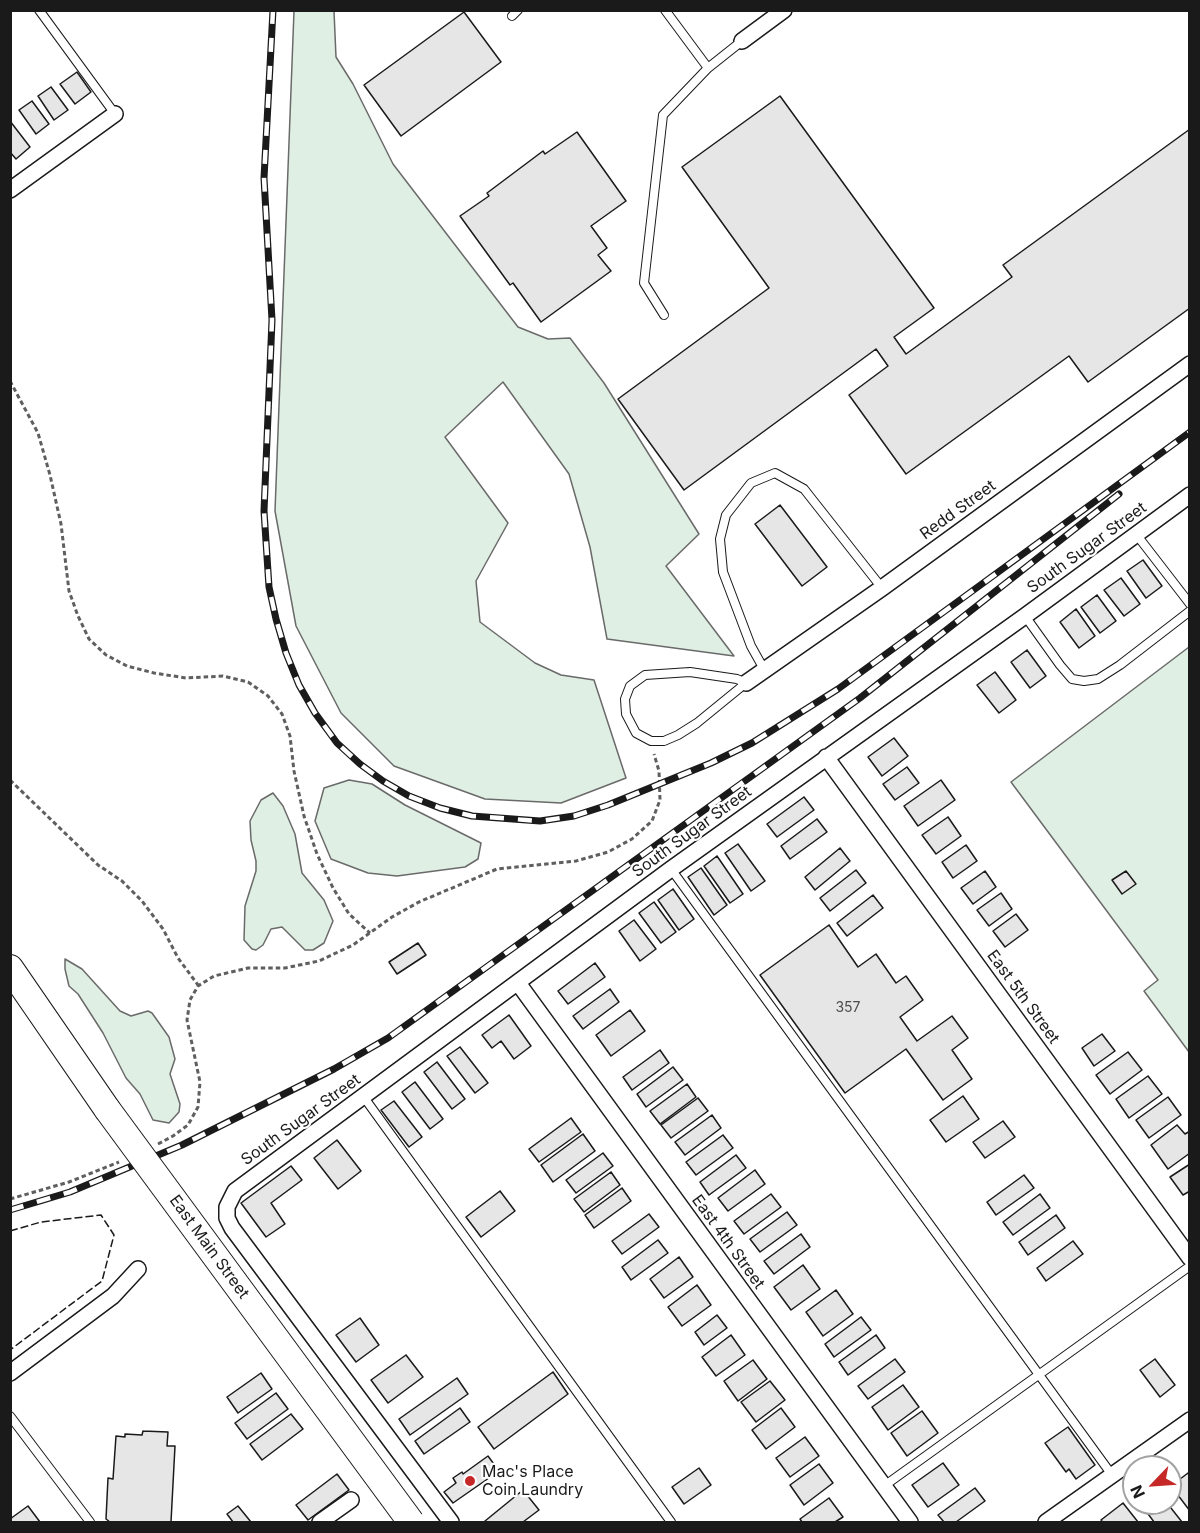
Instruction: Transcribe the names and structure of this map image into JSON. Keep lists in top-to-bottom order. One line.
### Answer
{"streets":{"main road":["East Main Street"],"street":["Redd Street","South Sugar Street","East 5th Street","East 4th Street"]},"crossings":[["South Sugar Street","East 5th Street"],["South Sugar Street","East 4th Street"],["South Sugar Street","East Main Street"]],"places":["Mac's Place Coin Laundry"],"house_numbers":["357"],"north":"bottom left"}
